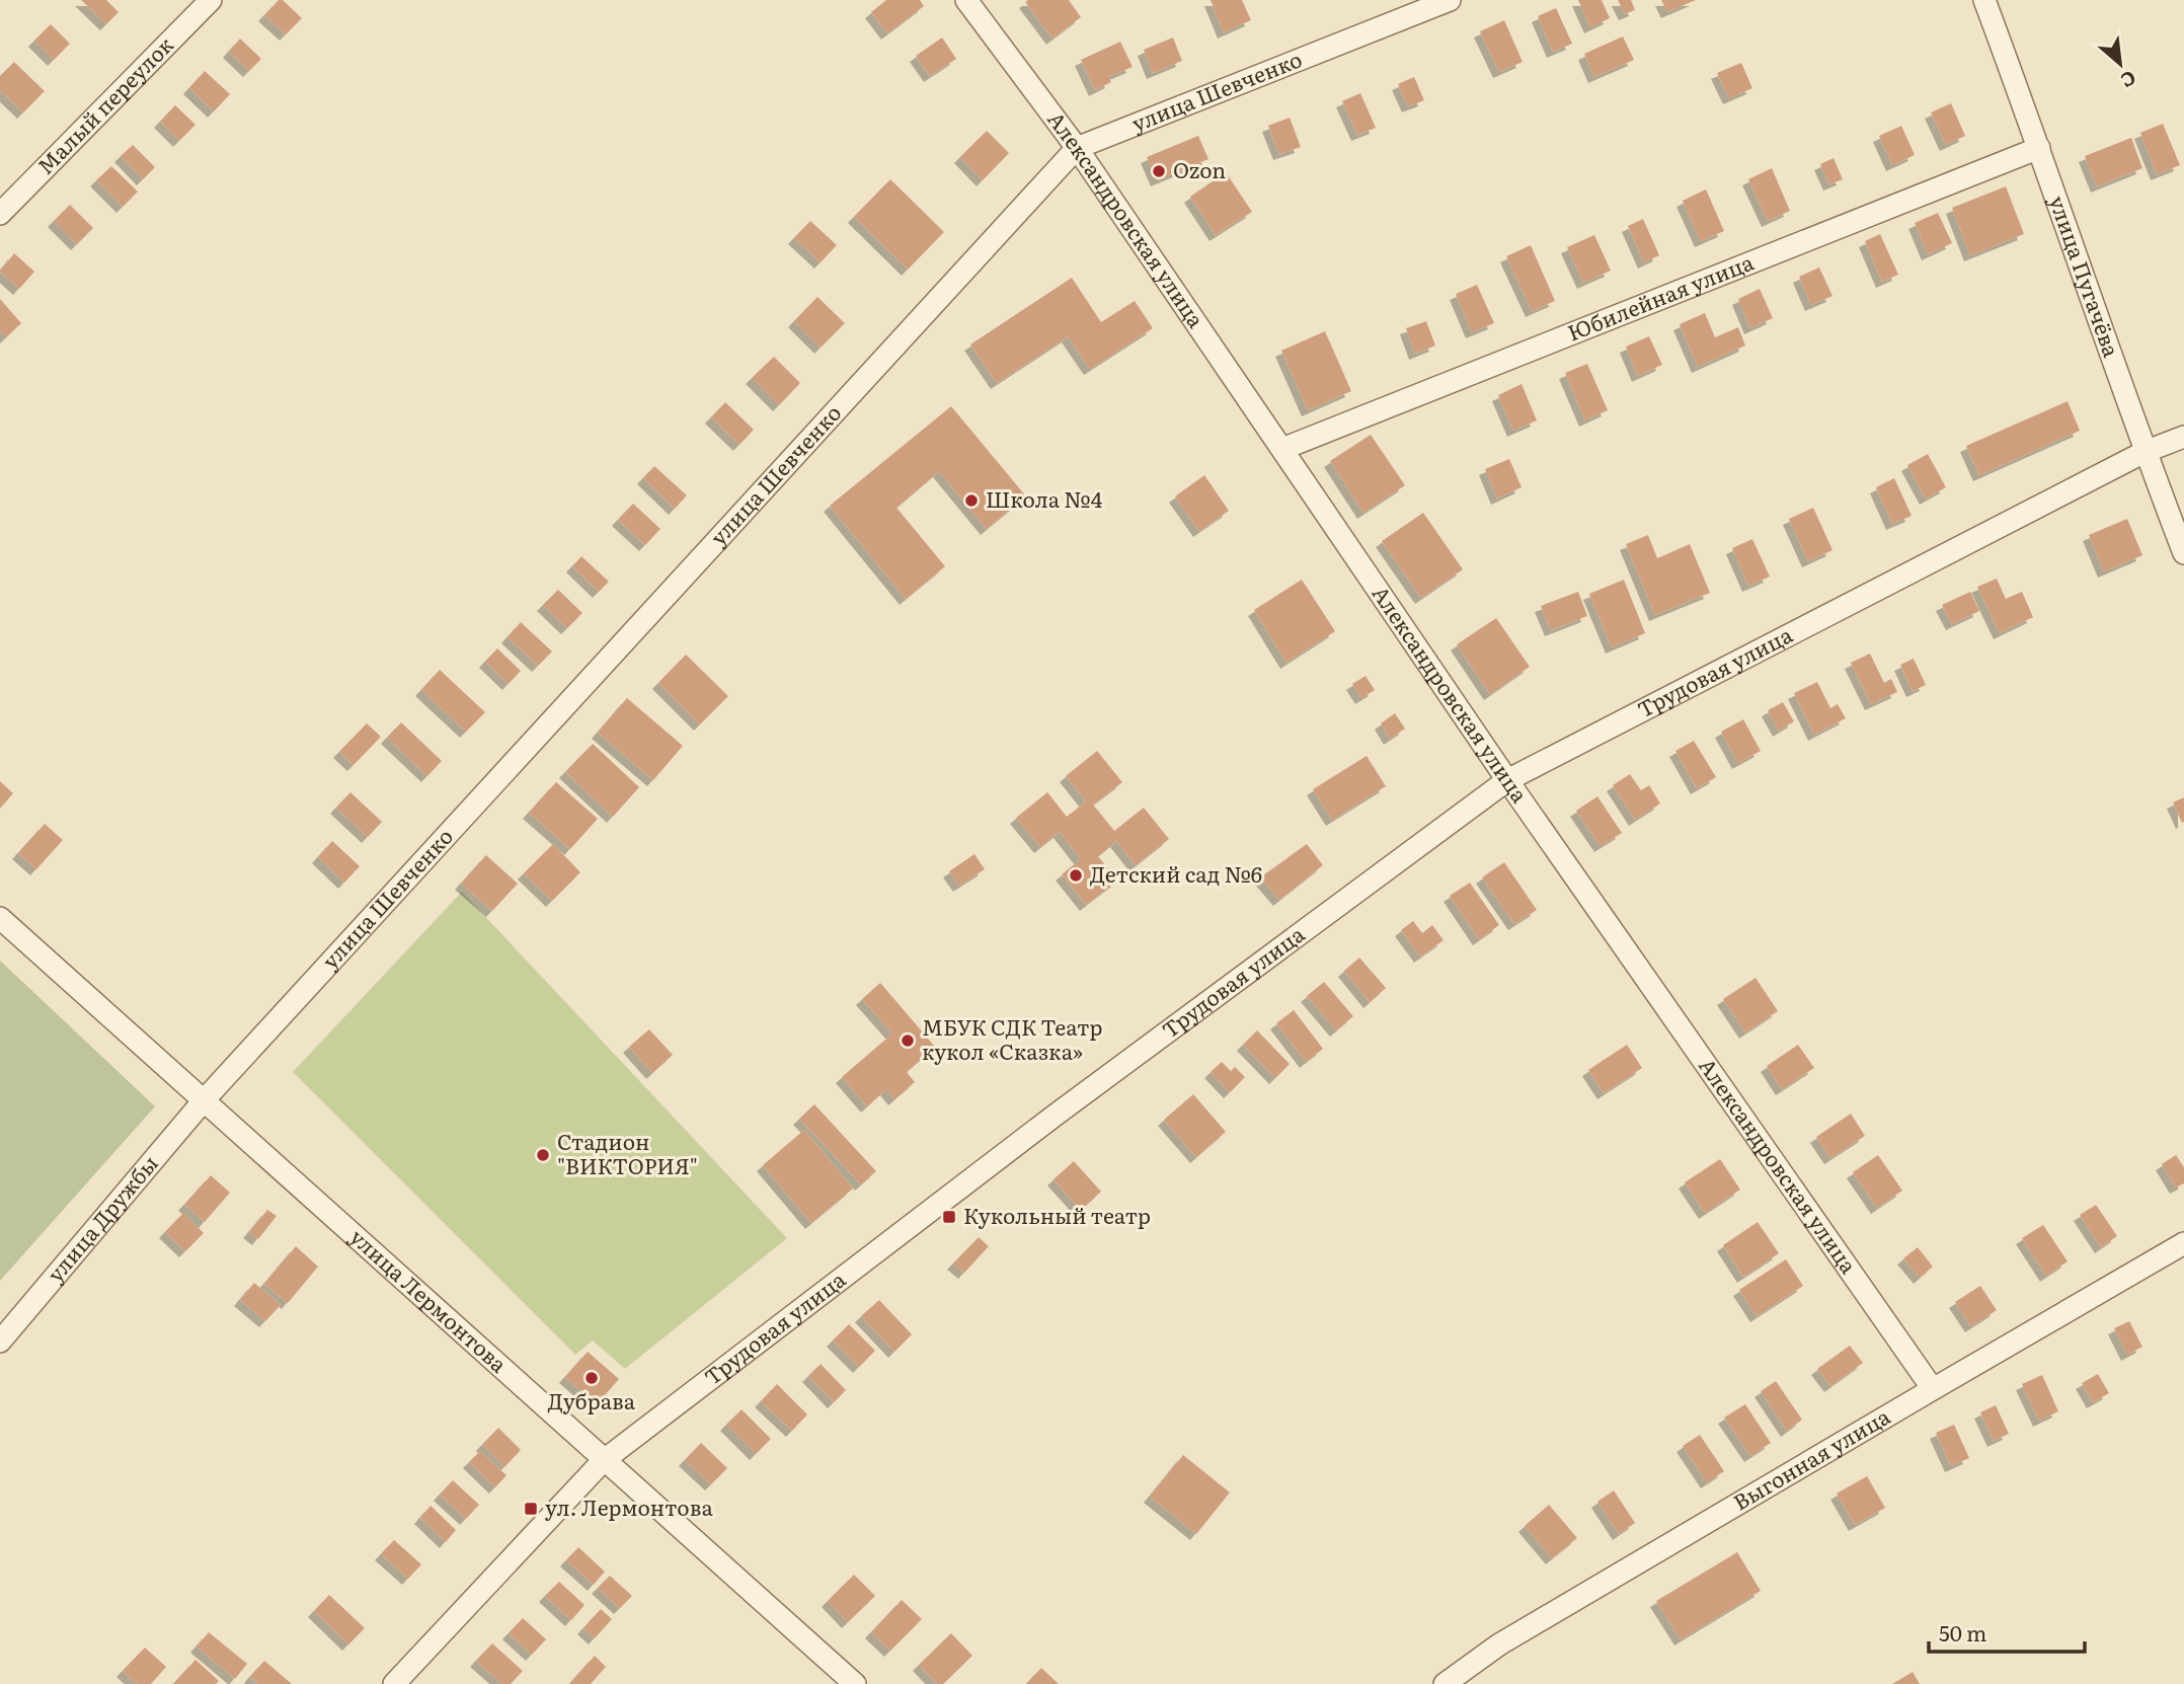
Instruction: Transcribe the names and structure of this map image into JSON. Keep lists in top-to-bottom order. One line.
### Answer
{"streets":{"street":["улица Шевченко","Малый переулок","Александровская улица","улица Пугачёва","Юбилейная улица","Трудовая улица","улица Дружбы","улица Лермонтова","Выгонная улица"]},"crossings":[["улица Шевченко","Александровская улица"],["улица Шевченко","улица Дружбы"],["улица Шевченко","улица Лермонтова"],["Александровская улица","Юбилейная улица"],["Александровская улица","Трудовая улица"],["Александровская улица","Выгонная улица"],["улица Пугачёва","Юбилейная улица"],["улица Пугачёва","Трудовая улица"],["Трудовая улица","улица Лермонтова"],["улица Дружбы","улица Лермонтова"]],"places":{"other":["Ozon","Школа №4","Детский сад №6","МБУК СДК Театр кукол «Сказка»","Стадион \"ВИКТОРИЯ\"","Дубрава"],"transit":["Кукольный театр","ул. Лермонтова"]},"scale_bar":"50 m","north":"bottom right"}
